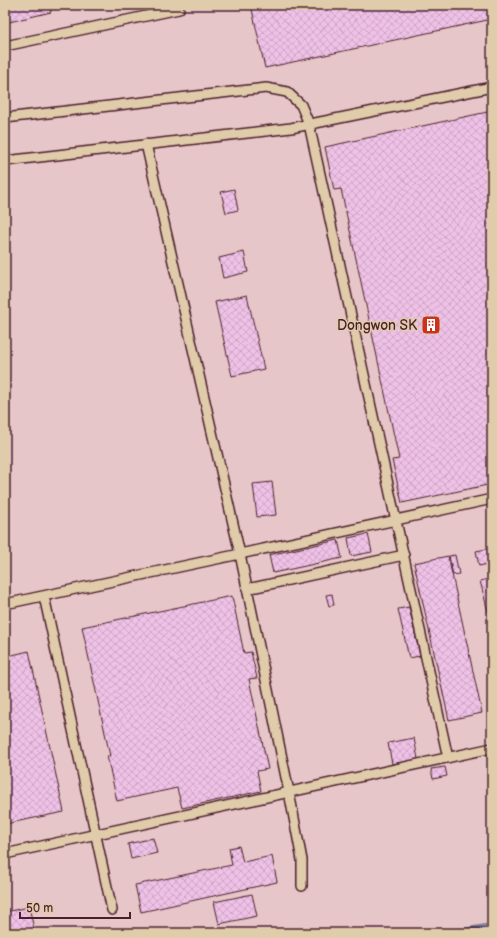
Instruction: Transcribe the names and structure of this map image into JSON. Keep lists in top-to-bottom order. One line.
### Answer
{"places":{"building":["Dongwon SK"]},"scale_bar":"50 m"}
